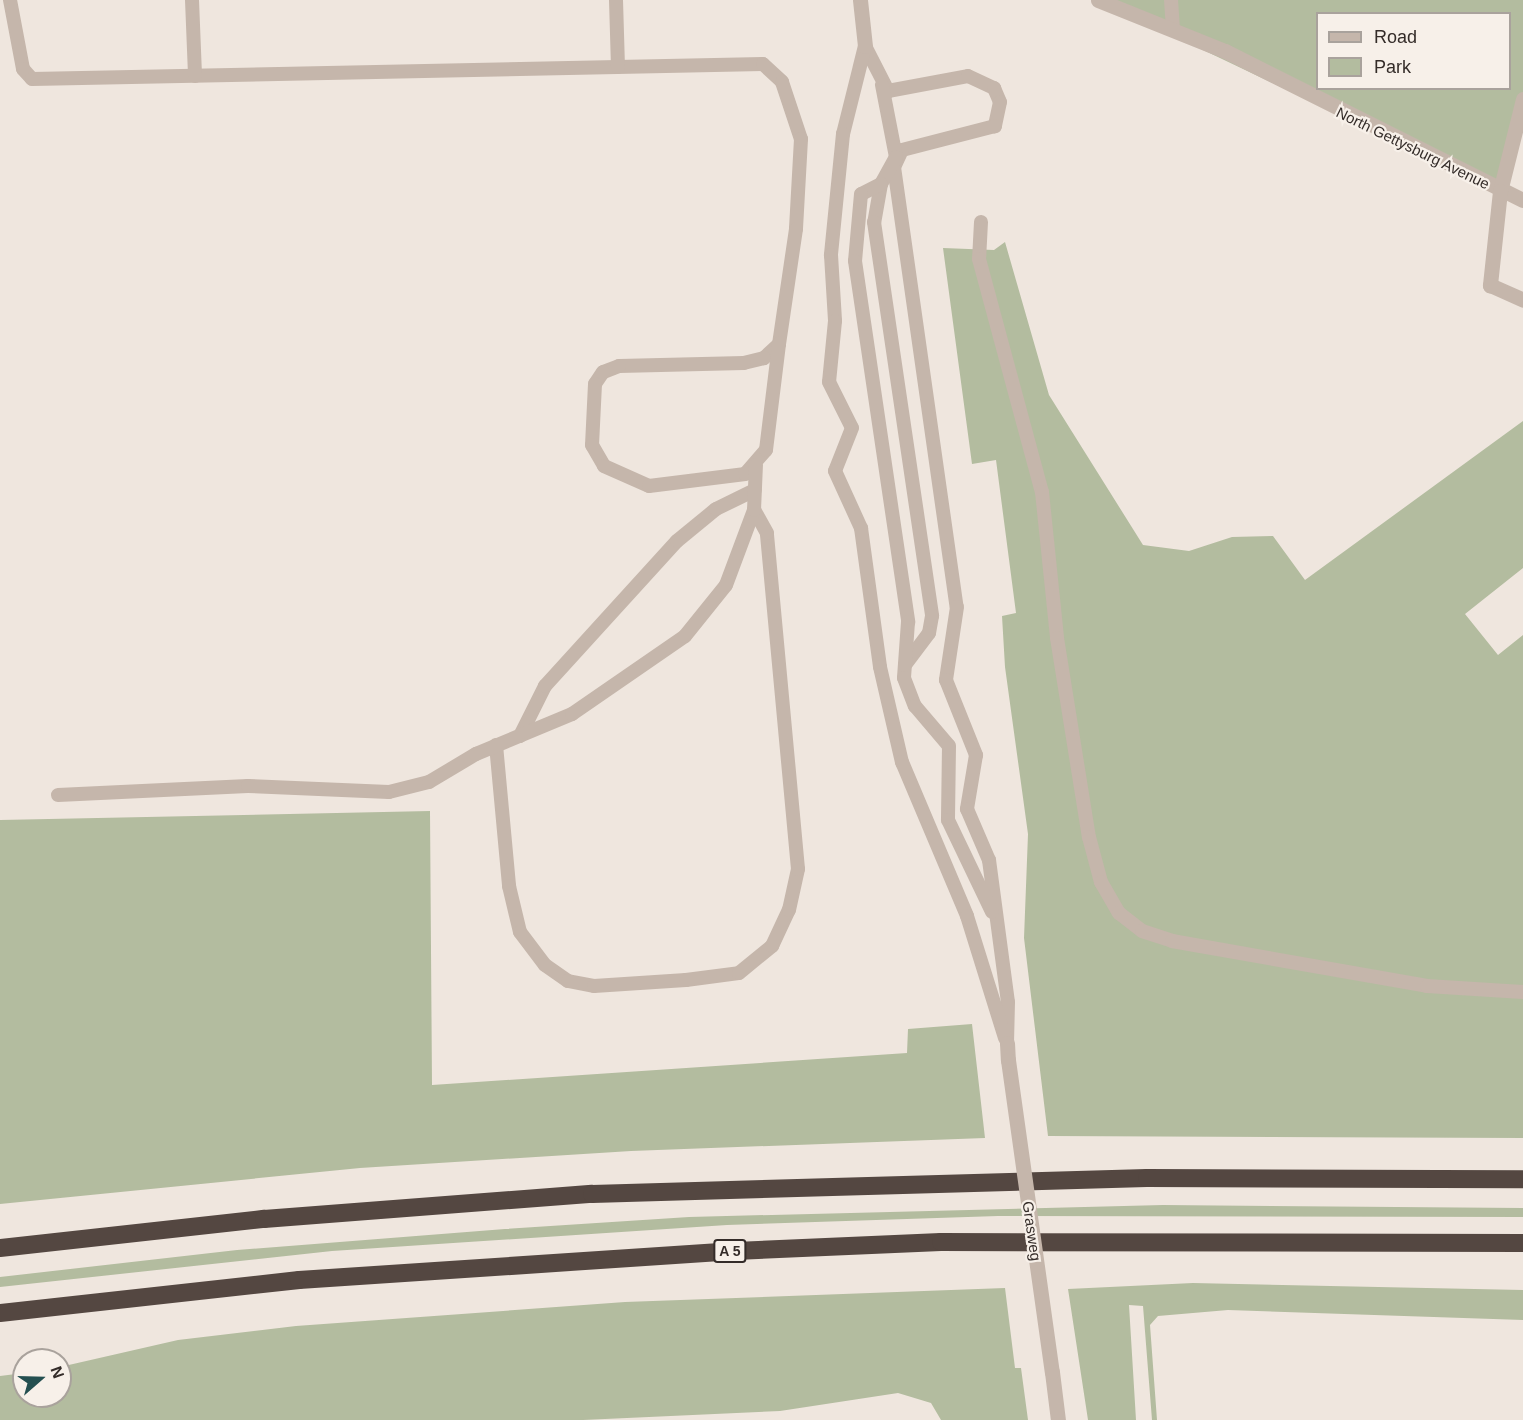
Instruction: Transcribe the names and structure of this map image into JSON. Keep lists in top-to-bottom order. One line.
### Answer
{"streets":{"highway":["A 5"],"street":["North Gettysburg Avenue","Grasweg"]},"legend":["Road","Park"],"north":"right"}
